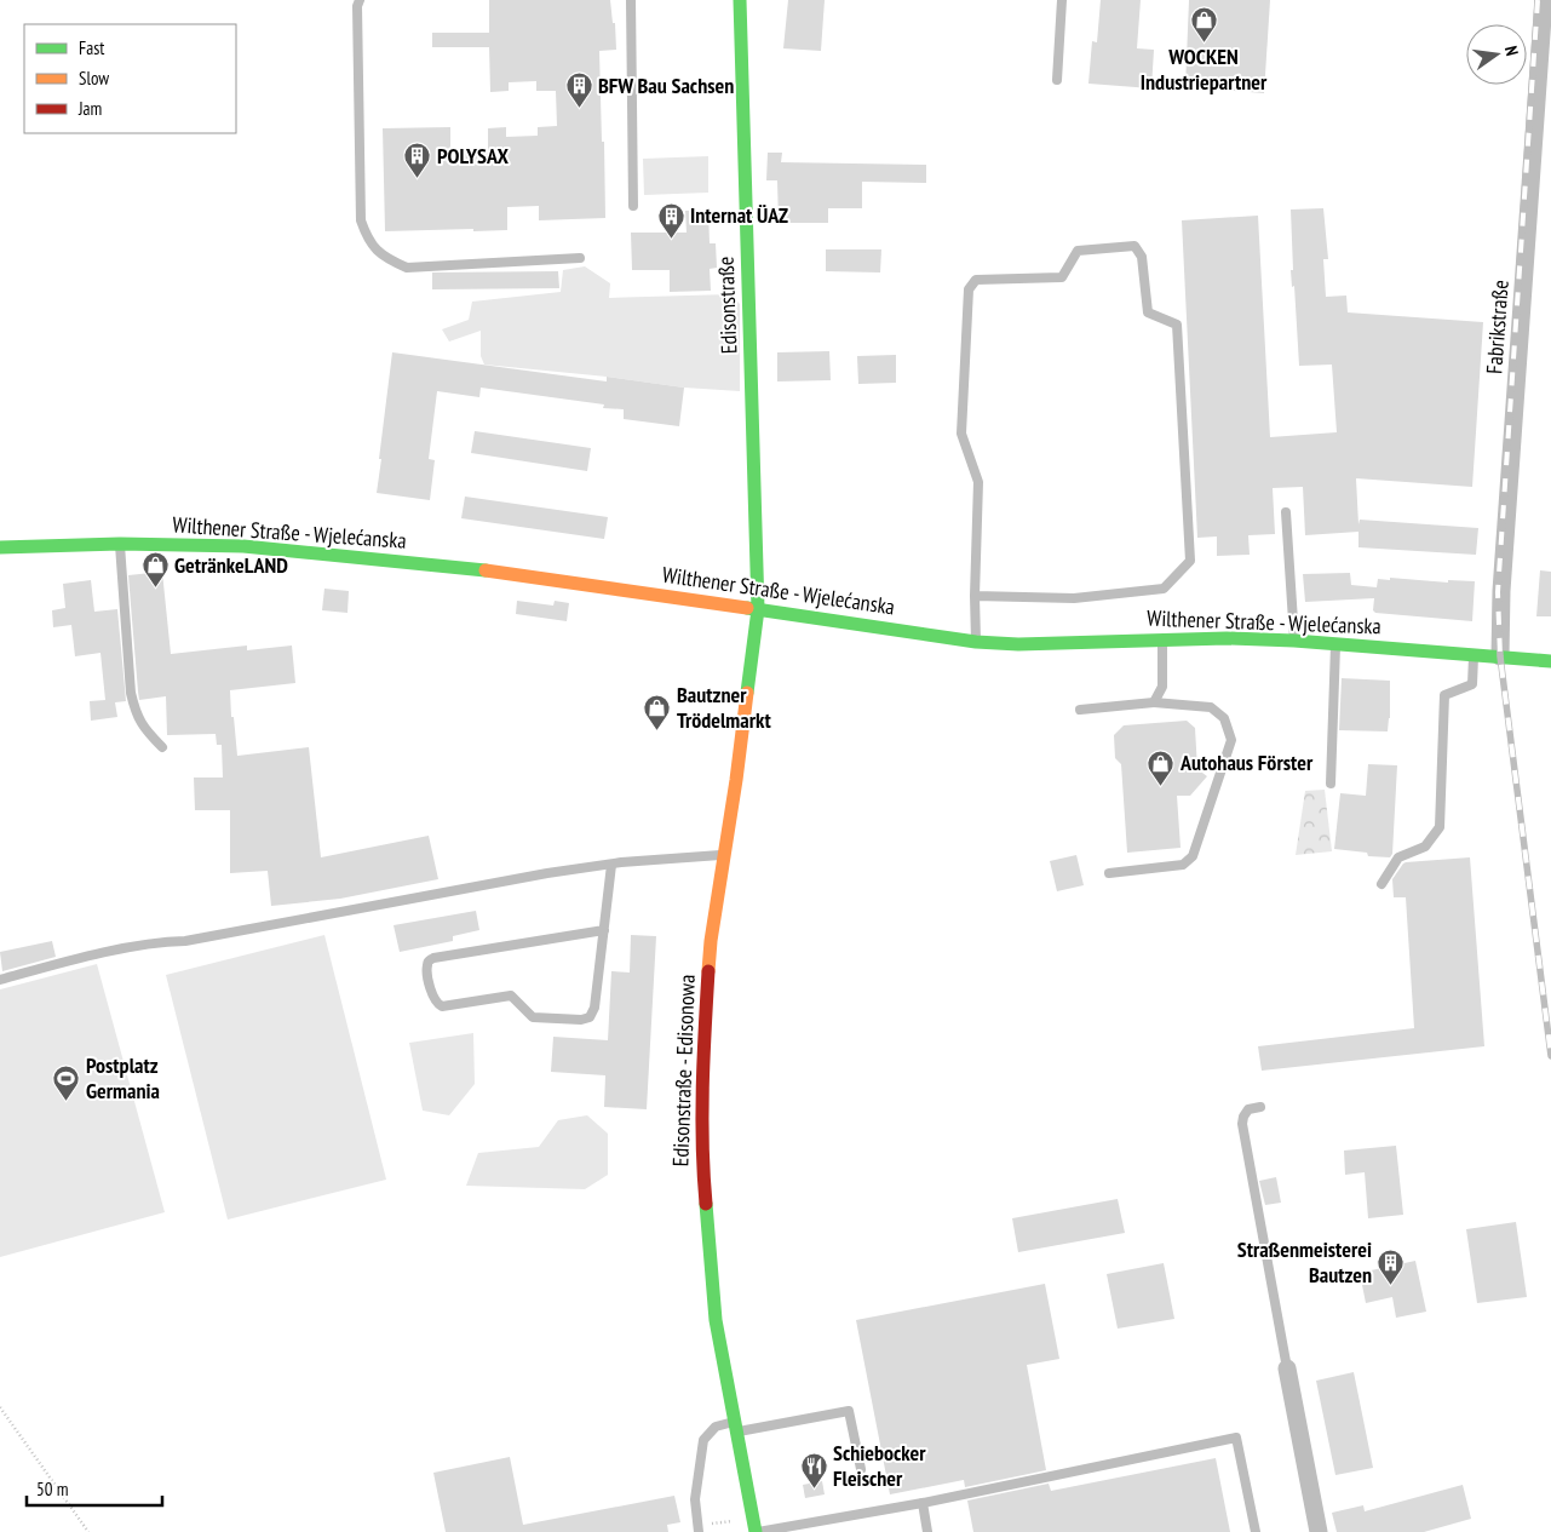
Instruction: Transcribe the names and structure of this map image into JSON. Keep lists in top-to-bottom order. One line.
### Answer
{"streets":{"main road":["Edisonstraße","Wilthener Straße - Wjelećanska","Edisonstraße - Edisonowa"],"street":["Fabrikstraße"]},"crossings":[["Edisonstraße","Wilthener Straße - Wjelećanska"],["Edisonstraße","Edisonstraße - Edisonowa"],["Fabrikstraße","Wilthener Straße - Wjelećanska"],["Wilthener Straße - Wjelećanska","Edisonstraße - Edisonowa"]],"places":{"shop":["WOCKEN Industriepartner","GetränkeLAND","Bautzner Trödelmarkt","Autohaus Förster"],"building":["BFW Bau Sachsen","POLYSAX","Internat ÜAZ","Straßenmeisterei Bautzen"],"sports":["Postplatz Germania"],"restaurant":["Schiebocker Fleischer"]},"legend":["Fast","Slow","Jam"],"scale_bar":"50 m","north":"right"}
